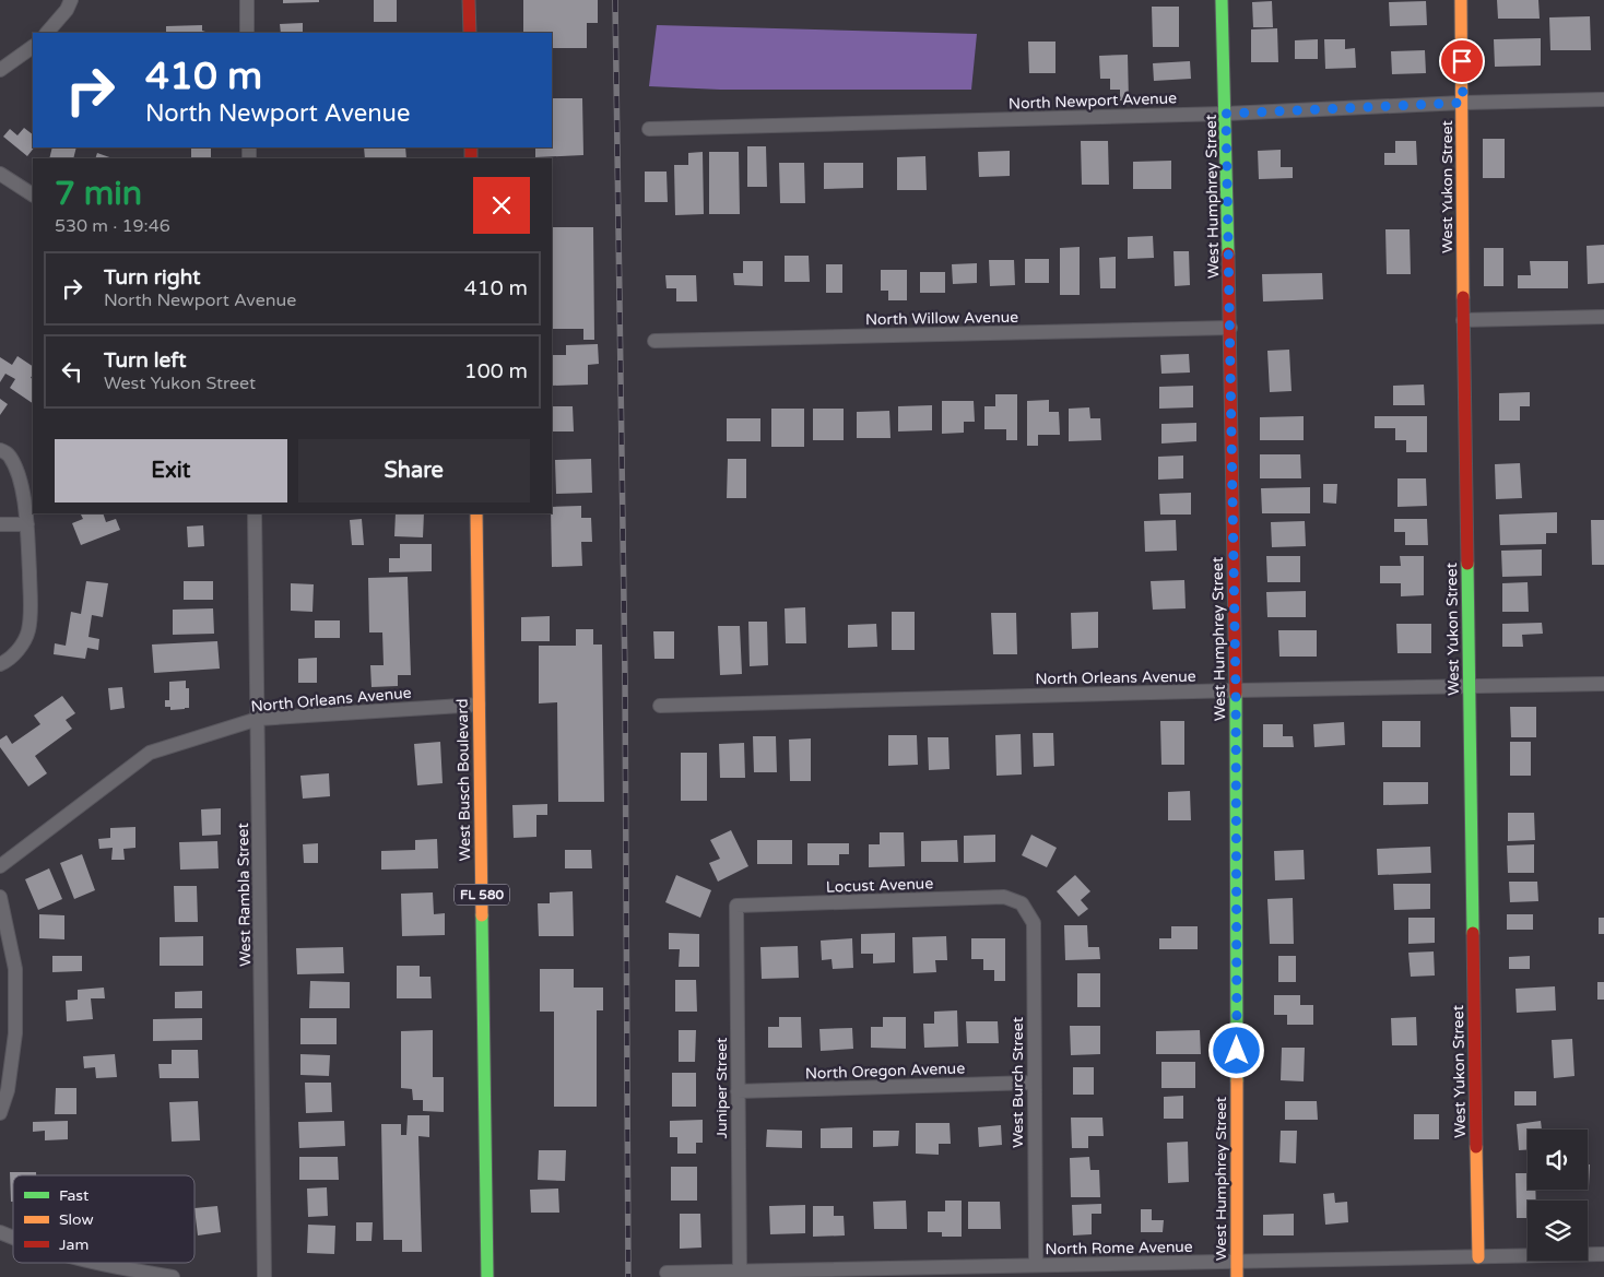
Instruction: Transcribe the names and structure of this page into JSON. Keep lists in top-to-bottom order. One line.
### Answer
{"streets":{"street":["North Newport Avenue","West Yukon Street","West Humphrey Street","North Willow Avenue","North Orleans Avenue","West Busch Boulevard","Locust Avenue","West Rambla Street","FL 580","North Oregon Avenue","West Burch Street","Juniper Street","North Rome Avenue"]},"crossings":[["North Newport Avenue","West Yukon Street"],["North Newport Avenue","West Humphrey Street"],["West Yukon Street","North Orleans Avenue"],["West Yukon Street","North Rome Avenue"],["West Humphrey Street","North Willow Avenue"],["West Humphrey Street","North Orleans Avenue"],["West Humphrey Street","North Rome Avenue"],["North Orleans Avenue","West Busch Boulevard"],["North Orleans Avenue","West Rambla Street"],["Locust Avenue","West Burch Street"],["Locust Avenue","Juniper Street"],["North Oregon Avenue","West Burch Street"],["North Oregon Avenue","Juniper Street"],["West Burch Street","North Rome Avenue"],["Juniper Street","North Rome Avenue"]],"legend":["Fast","Slow","Jam"],"page":{"turn":["410 m","North Newport Avenue"],"heading":["7 min","530 m · 19:46"],"list":[{"name":"Turn right","note":"North Newport Avenue","value":"410 m"},{"name":"Turn left","note":"West Yukon Street","value":"100 m"}],"buttons":["Exit","Share"]}}
